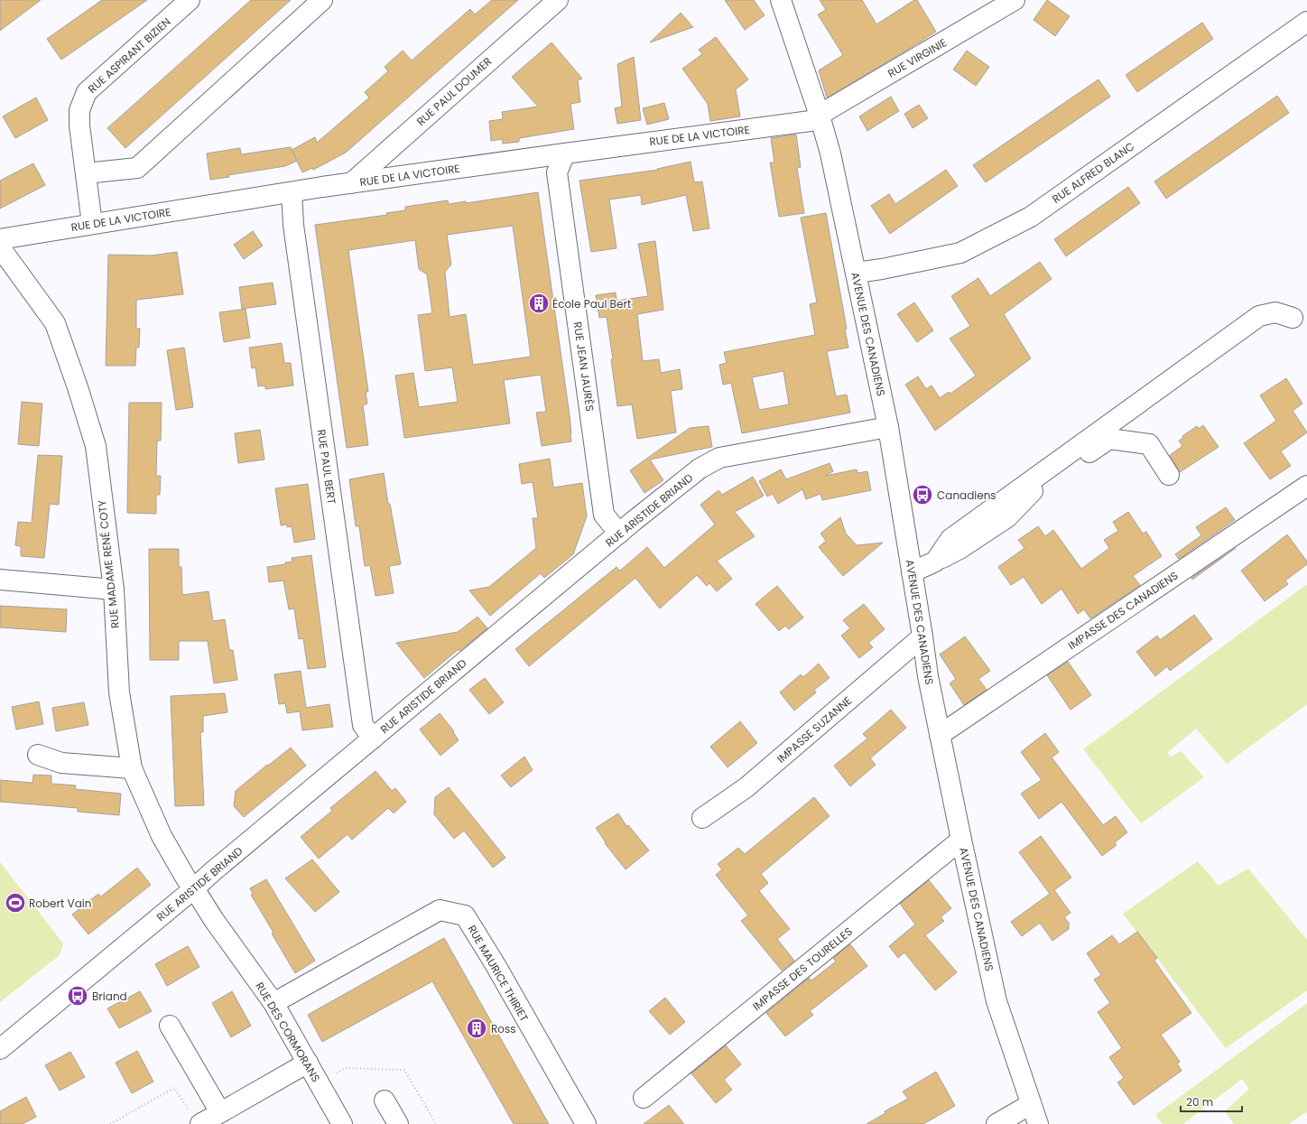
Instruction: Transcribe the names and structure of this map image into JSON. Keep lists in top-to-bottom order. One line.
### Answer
{"streets":{"street":["RUE ASPIRANT BIZIEN","RUE VIRGINIE","RUE PAUL DOUMER","RUE DE LA VICTOIRE","RUE ALFRED BLANC","AVENUE DES CANADIENS","RUE JEAN JAURÈS","RUE PAUL BERT","RUE ARISTIDE BRIAND","RUE MADAME RENÉ COTY","IMPASSE DES CANADIENS","IMPASSE SUZANNE","IMPASSE DES TOURELLES","RUE MAURICE THIRIET","RUE DES CORMORANS"]},"crossings":[["RUE ASPIRANT BIZIEN","RUE DE LA VICTOIRE"],["RUE VIRGINIE","RUE DE LA VICTOIRE"],["RUE VIRGINIE","AVENUE DES CANADIENS"],["RUE PAUL DOUMER","RUE DE LA VICTOIRE"],["RUE DE LA VICTOIRE","AVENUE DES CANADIENS"],["RUE DE LA VICTOIRE","RUE JEAN JAURÈS"],["RUE DE LA VICTOIRE","RUE PAUL BERT"],["RUE ALFRED BLANC","AVENUE DES CANADIENS"],["AVENUE DES CANADIENS","RUE ARISTIDE BRIAND"],["AVENUE DES CANADIENS","IMPASSE DES CANADIENS"],["AVENUE DES CANADIENS","IMPASSE SUZANNE"],["AVENUE DES CANADIENS","IMPASSE DES TOURELLES"],["RUE JEAN JAURÈS","RUE ARISTIDE BRIAND"],["RUE PAUL BERT","RUE ARISTIDE BRIAND"],["RUE ARISTIDE BRIAND","RUE MADAME RENÉ COTY"],["RUE ARISTIDE BRIAND","RUE DES CORMORANS"],["RUE MADAME RENÉ COTY","RUE DES CORMORANS"],["RUE MAURICE THIRIET","RUE DES CORMORANS"]],"places":{"building":["École Paul Bert","Ross"],"bus stop":["Canadiens","Briand"],"sports":["Robert Vain"]},"scale_bar":"20 m"}
